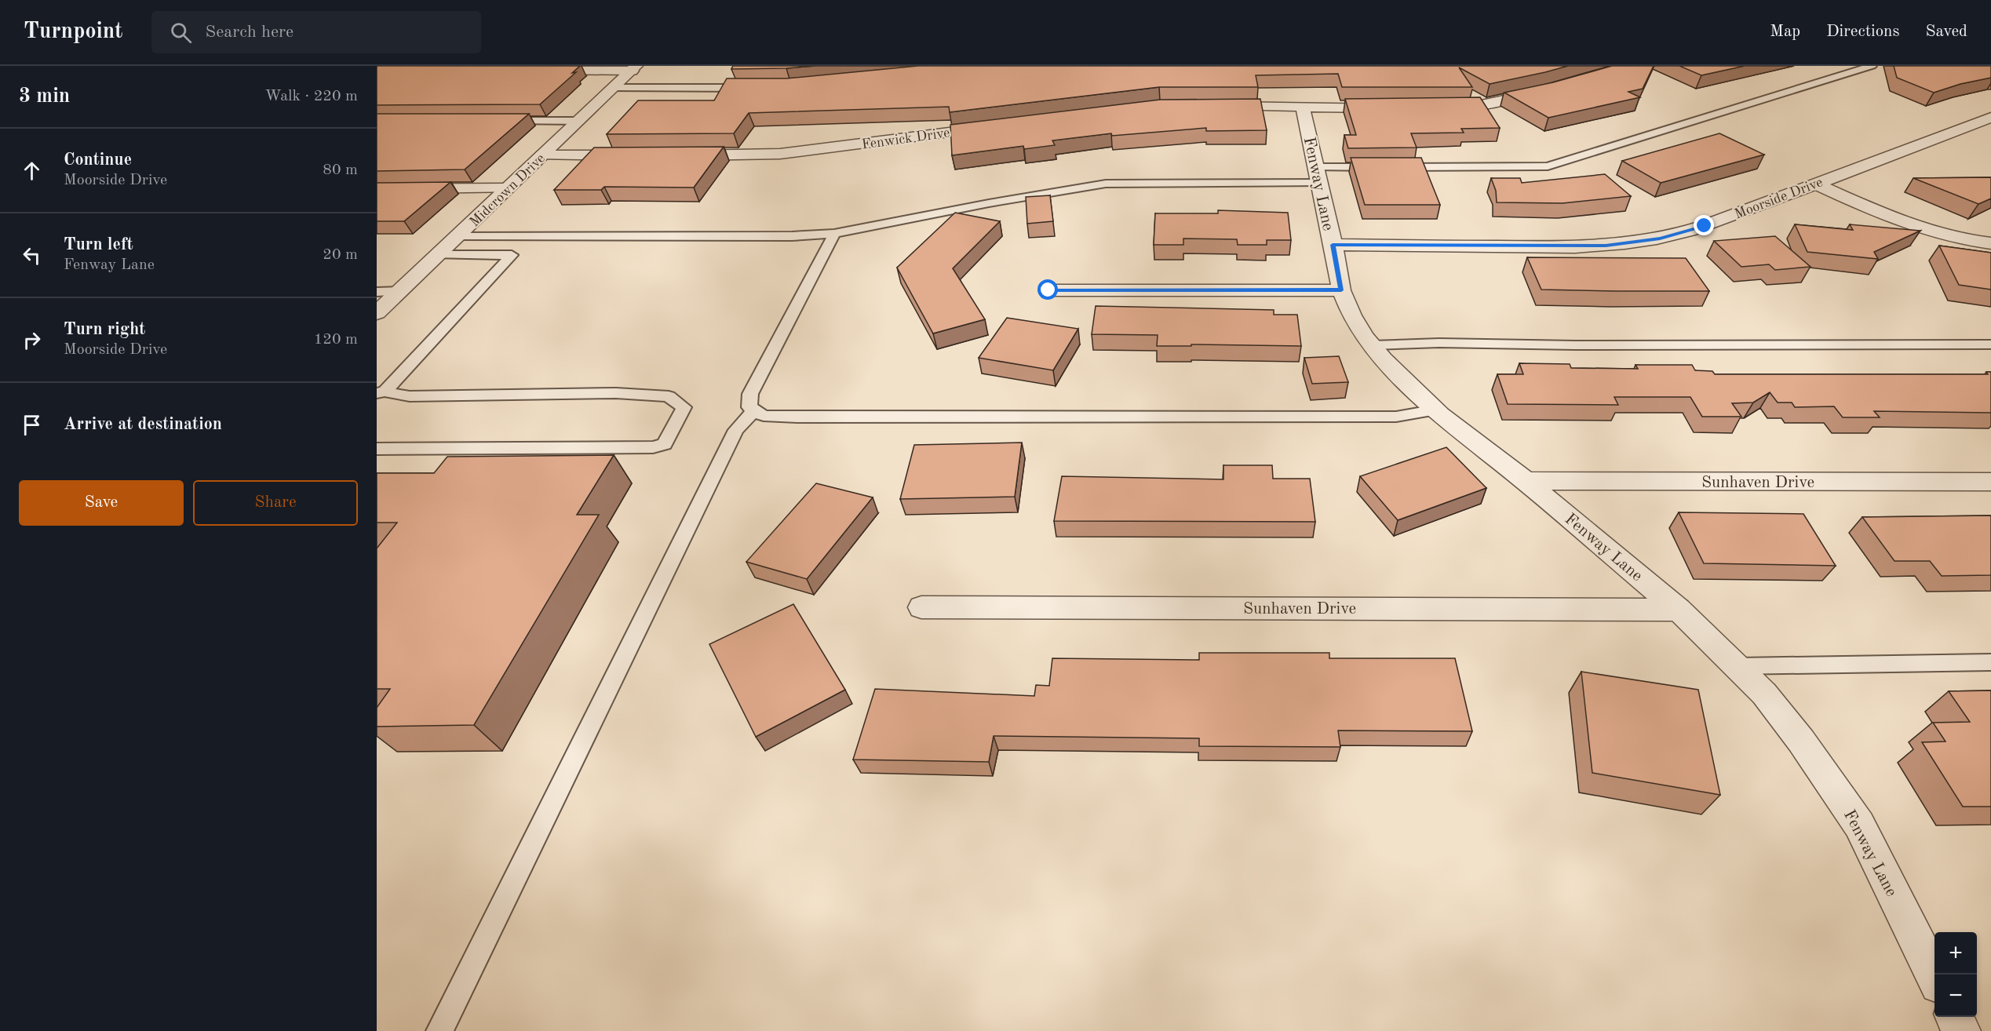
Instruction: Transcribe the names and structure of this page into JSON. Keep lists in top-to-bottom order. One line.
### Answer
{"streets":{"street":["Fenwick Drive","Fenway Lane","Midcrown Drive","Moorside Drive","Sunhaven Drive"]},"crossings":[["Fenway Lane","Moorside Drive"],["Fenway Lane","Sunhaven Drive"]],"page":{"header":"Turnpoint","search":"Search here","nav":["Map","Directions","Saved"],"heading":["3 min","Walk · 220 m"],"list":[["Continue","Moorside Drive","80 m"],["Turn left","Fenway Lane","20 m"],["Turn right","Moorside Drive","120 m"],"Arrive at destination"],"buttons":["Save","Share"],"map_buttons":["+","−"]}}
